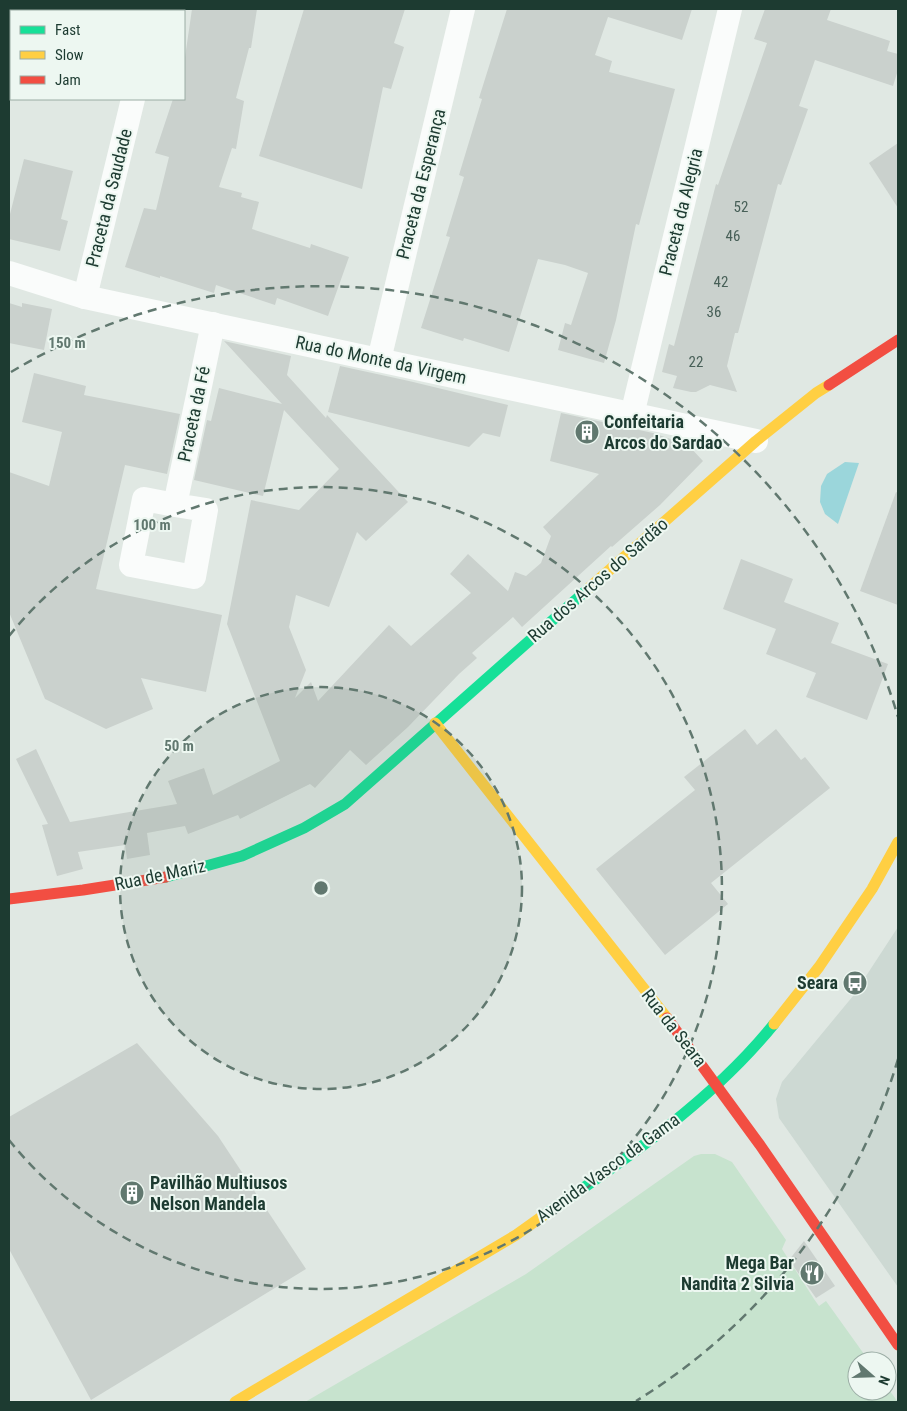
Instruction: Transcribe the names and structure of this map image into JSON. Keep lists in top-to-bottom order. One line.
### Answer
{"streets":{"main road":["Rua dos Arcos do Sardão","Rua de Mariz","Rua da Seara","Avenida Vasco da Gama"],"street":["Praceta da Esperança","Praceta da Saudade","Praceta da Alegria","Rua do Monte da Virgem","Praceta da Fé"]},"crossings":[["Praceta da Esperança","Rua do Monte da Virgem"],["Praceta da Saudade","Rua do Monte da Virgem"],["Praceta da Alegria","Rua do Monte da Virgem"],["Rua do Monte da Virgem","Praceta da Fé"],["Rua do Monte da Virgem","Rua dos Arcos do Sardão"],["Rua dos Arcos do Sardão","Rua de Mariz"],["Rua dos Arcos do Sardão","Rua da Seara"],["Rua da Seara","Avenida Vasco da Gama"]],"places":{"building":["Confeitaria Arcos do Sardao","Pavilhão Multiusos Nelson Mandela"],"bus stop":["Seara"],"restaurant":["Mega Bar Nandita 2 Silvia"]},"house_numbers":["52","46","42","36","22"],"legend":["Fast","Slow","Jam"],"north":"right","rings":["150 m","100 m","50 m"]}
